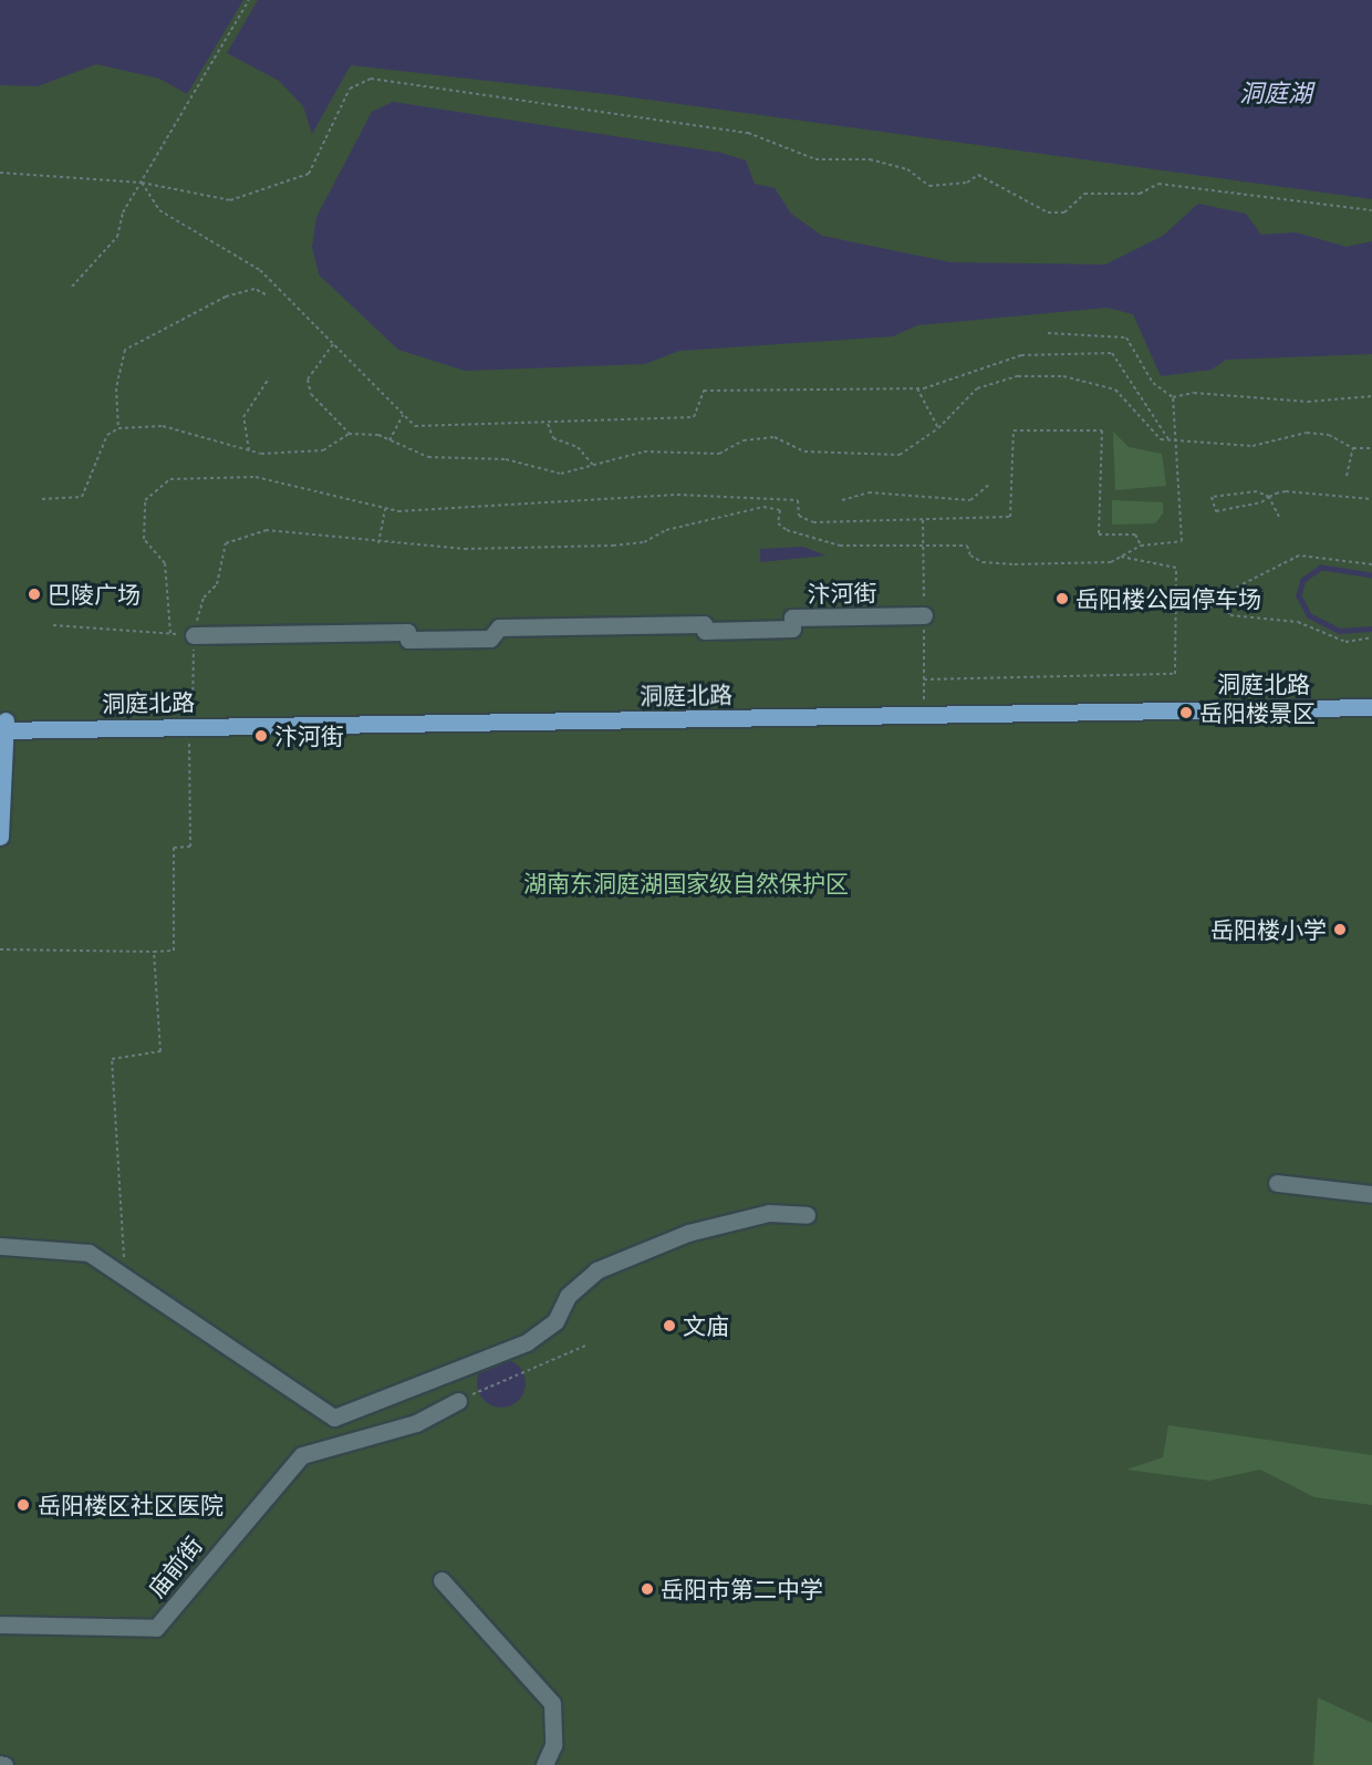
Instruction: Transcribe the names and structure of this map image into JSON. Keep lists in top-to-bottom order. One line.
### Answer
{"streets":{"main road":["洞庭北路"],"street":["汴河街","庙前街"]},"water":["洞庭湖"],"parks":["湖南东洞庭湖国家级自然保护区"],"places":["巴陵广场","岳阳楼公园停车场","岳阳楼景区","汴河街","岳阳楼小学","文庙","岳阳楼区社区医院","岳阳市第二中学"]}
